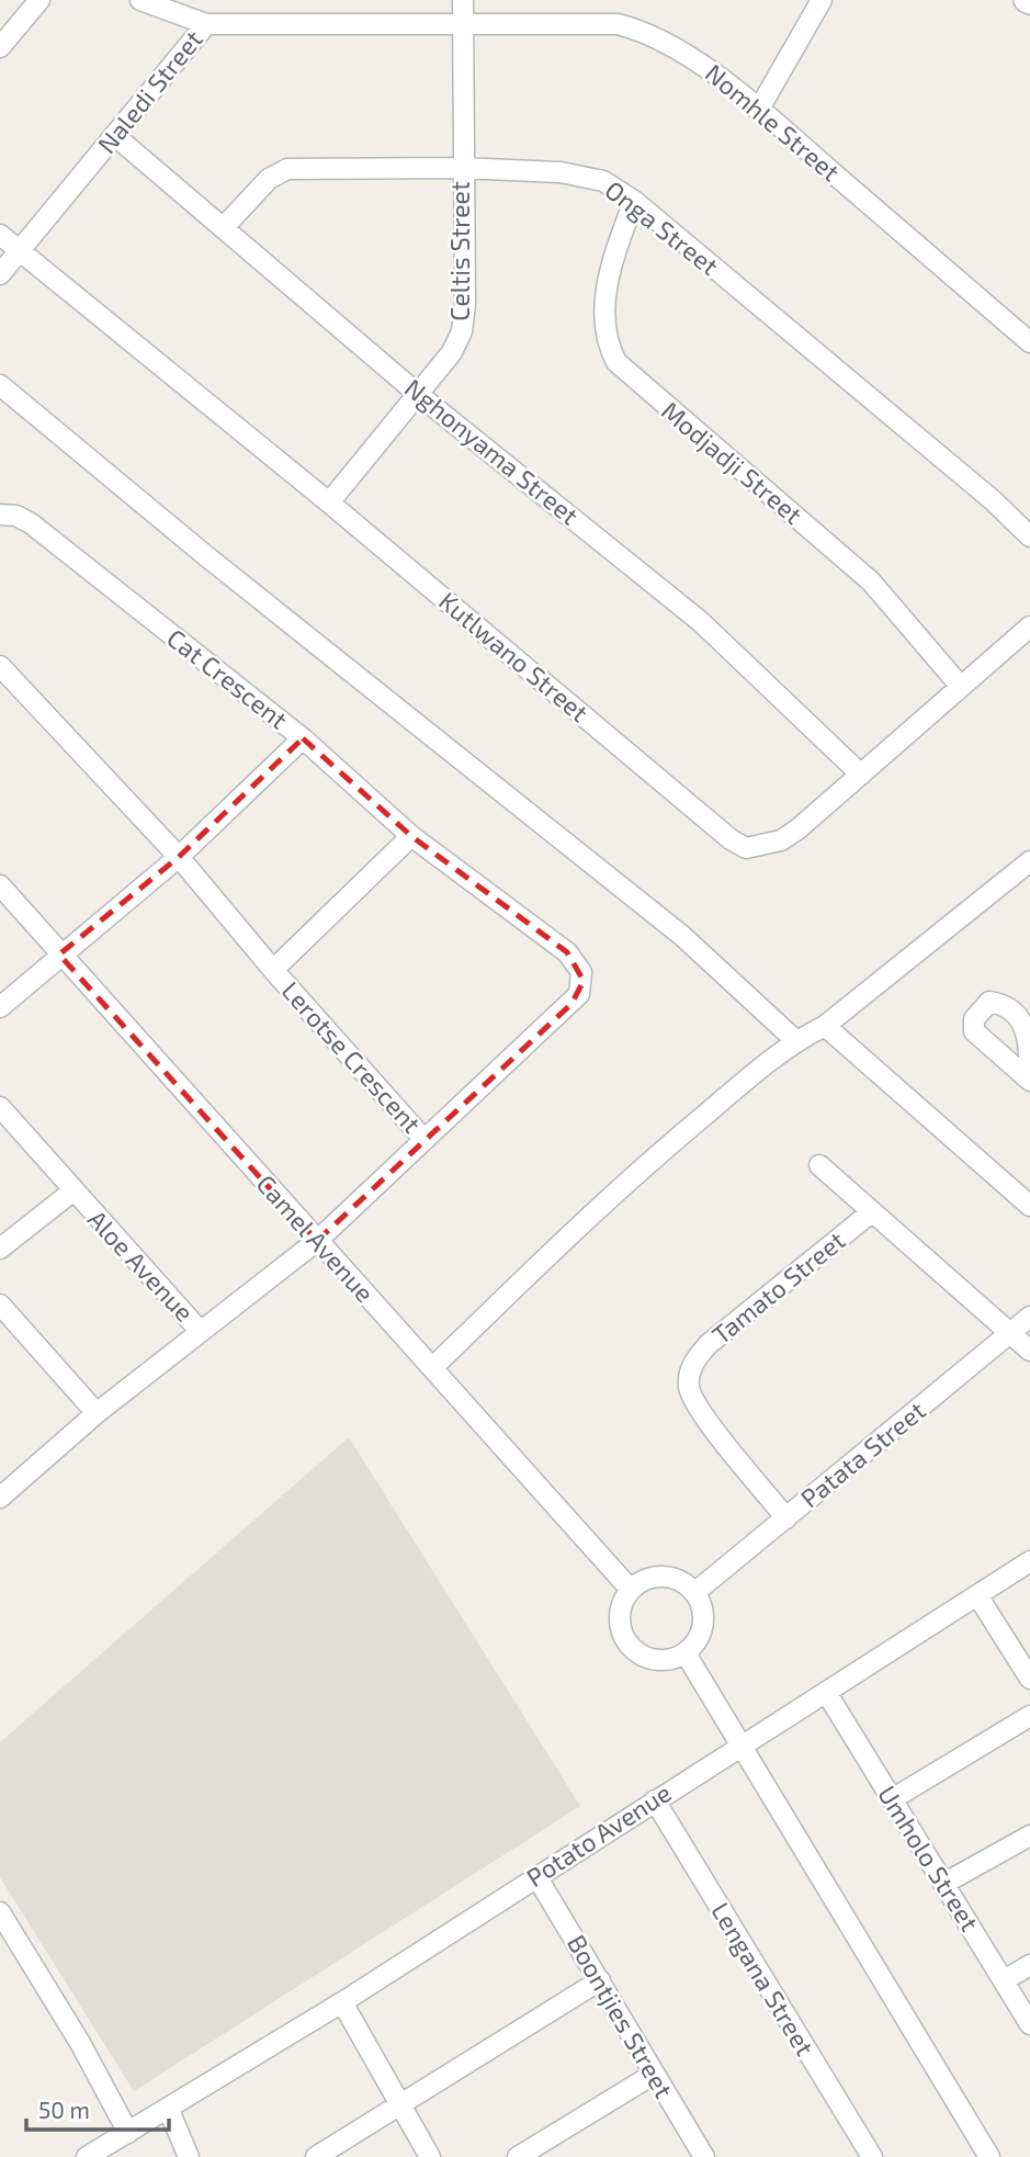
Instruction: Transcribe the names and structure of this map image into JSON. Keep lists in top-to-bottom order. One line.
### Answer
{"streets":{"street":["Naledi Street","Nomhle Street","Onga Street","Celtis Street","Nghonyama Street","Modjadji Street","Kutlwano Street","Cat Crescent","Lerotse Crescent","Camel Avenue","Aloe Avenue","Tamato Street","Patata Street","Potato Avenue","Umholo Street","Lengana Street","Boontjies Street"]},"crossings":[["Naledi Street","Nomhle Street"],["Naledi Street","Celtis Street"],["Naledi Street","Nghonyama Street"],["Naledi Street","Kutlwano Street"],["Nomhle Street","Celtis Street"],["Onga Street","Celtis Street"],["Onga Street","Nghonyama Street"],["Onga Street","Modjadji Street"],["Celtis Street","Nghonyama Street"],["Celtis Street","Kutlwano Street"],["Nghonyama Street","Kutlwano Street"],["Modjadji Street","Kutlwano Street"],["Cat Crescent","Lerotse Crescent"],["Cat Crescent","Camel Avenue"],["Camel Avenue","Patata Street"],["Tamato Street","Patata Street"],["Potato Avenue","Umholo Street"],["Potato Avenue","Lengana Street"],["Potato Avenue","Boontjies Street"]],"scale_bar":"50 m"}
